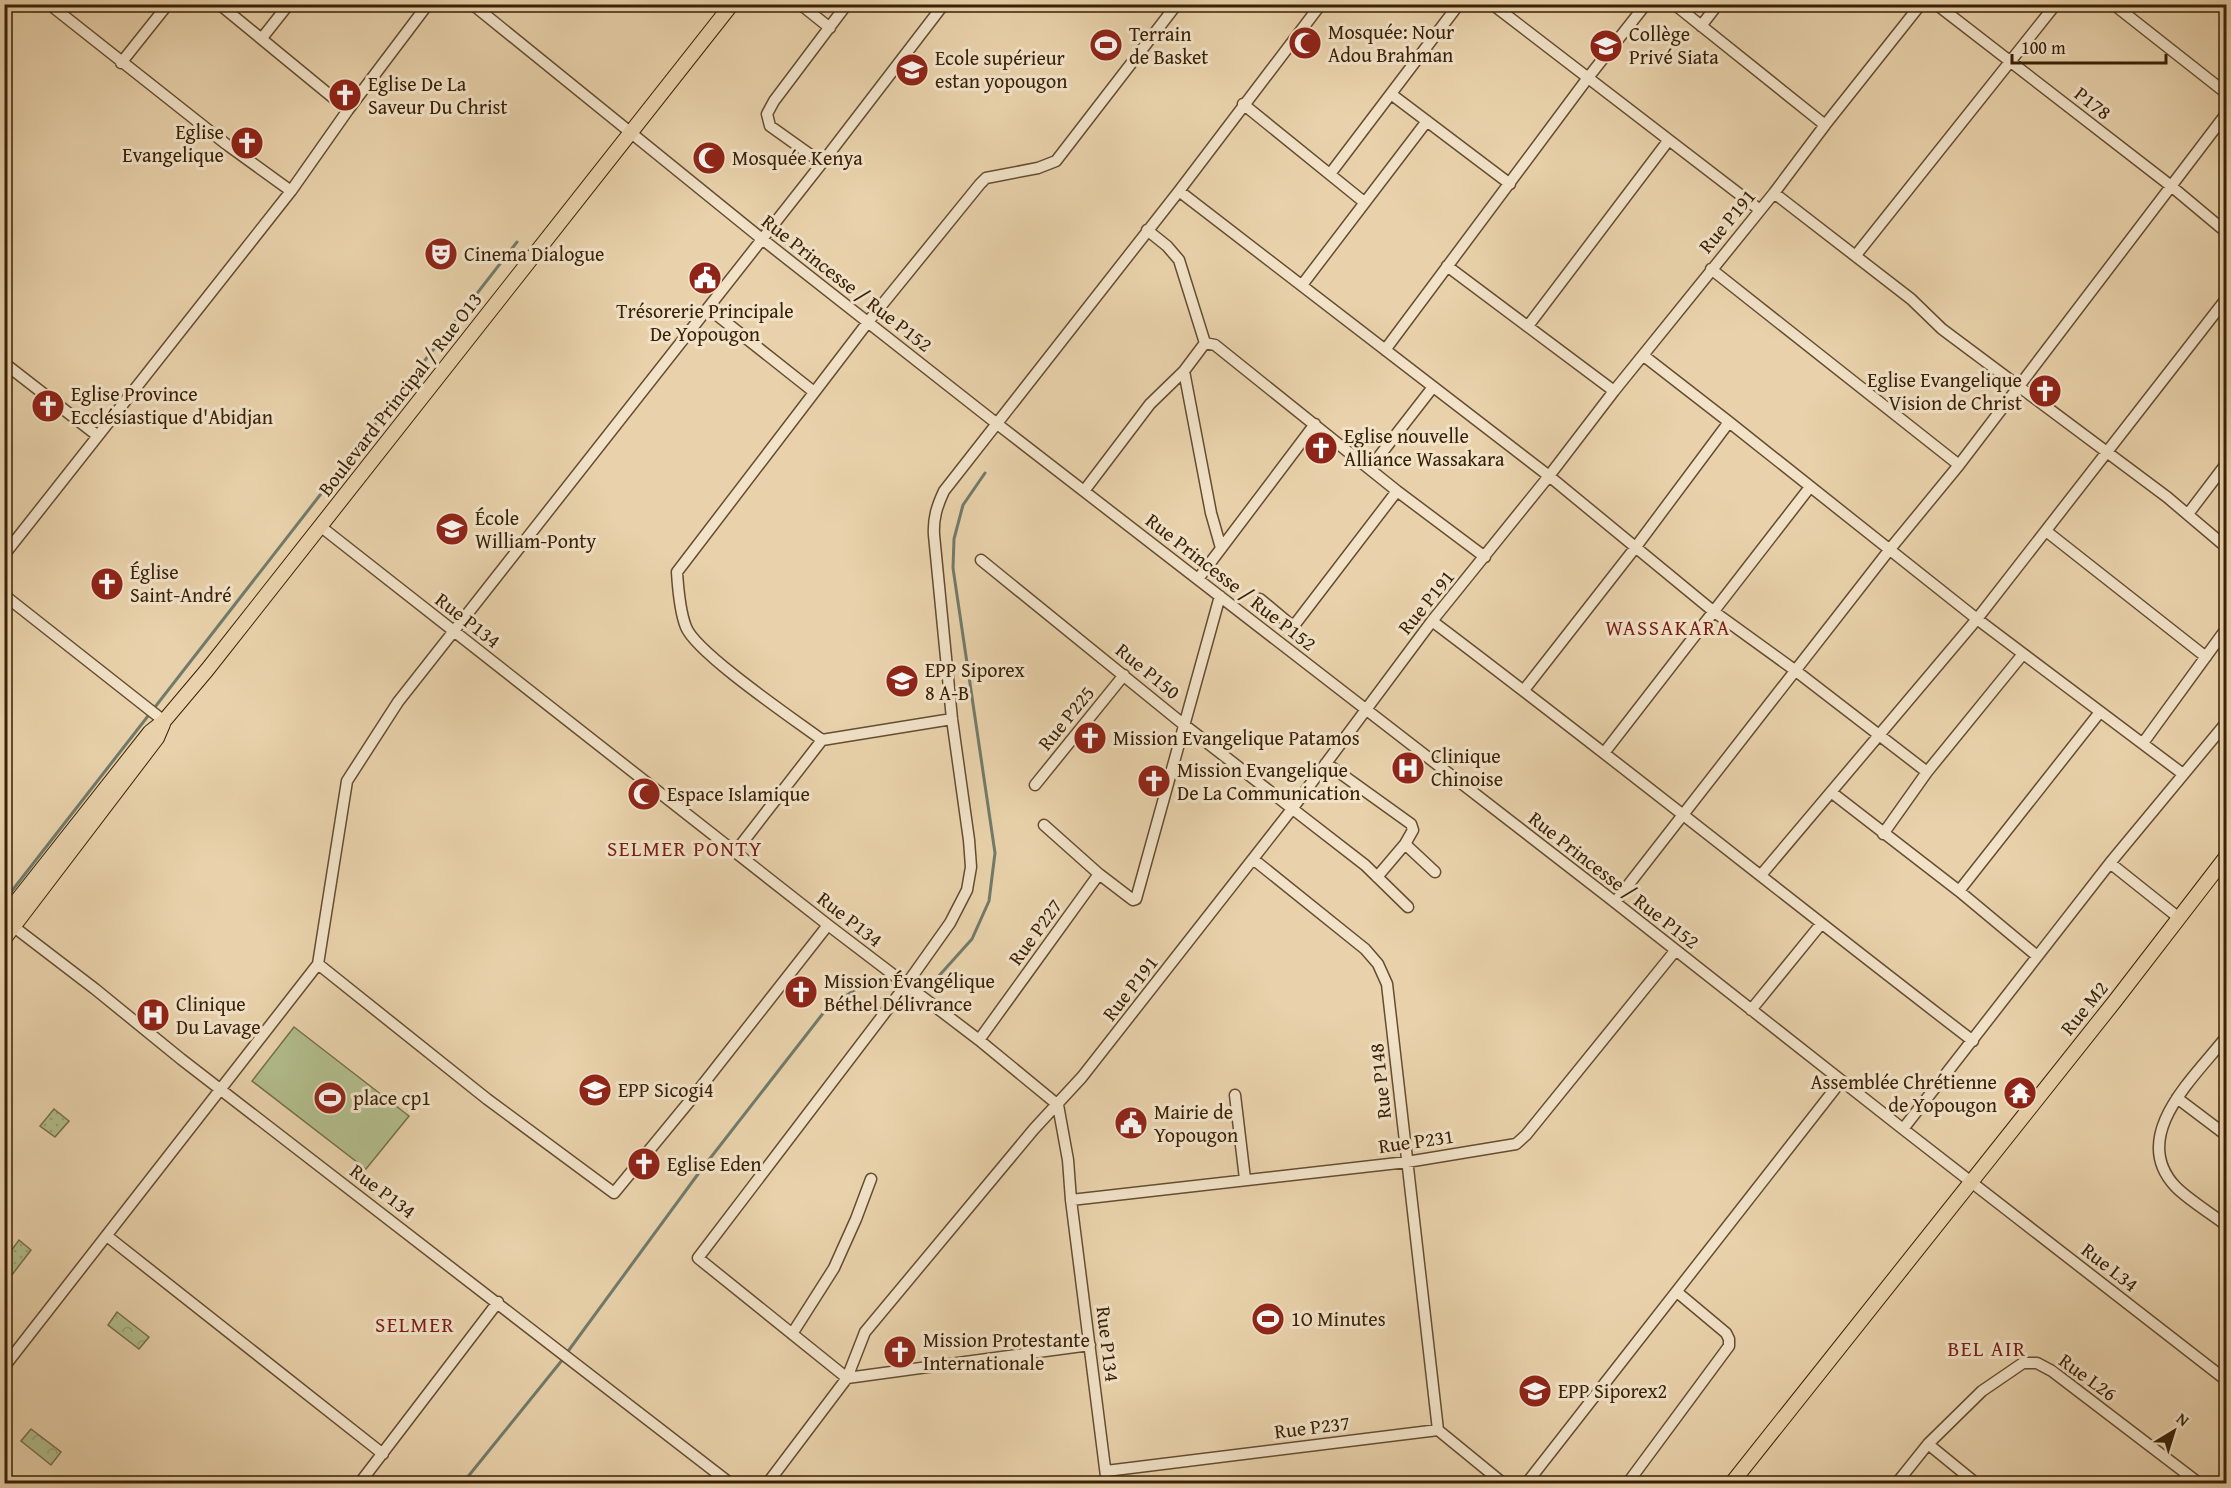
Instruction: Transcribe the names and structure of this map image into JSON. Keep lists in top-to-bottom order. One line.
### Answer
{"streets":{"main road":["Boulevard Principal / Rue O13","Rue M2"],"street":["P178","Rue P191","Rue Princesse / Rue P152","Rue P134","Rue P150","Rue P225","Rue P227","Rue P148","Rue P231","Rue L34","Rue L26","Rue P237"]},"crossings":[["Rue P191","Rue Princesse / Rue P152"],["Rue P191","Rue P134"],["Rue P191","Rue P150"],["Rue P191","Rue P148"],["Rue Princesse / Rue P152","Boulevard Principal / Rue O13"],["Rue Princesse / Rue P152","Rue M2"],["Rue Princesse / Rue P152","Rue P231"],["Rue Princesse / Rue P152","Rue L34"],["Boulevard Principal / Rue O13","Rue P134"],["Rue P134","Rue P227"],["Rue P134","Rue P231"],["Rue P134","Rue P237"],["Rue P150","Rue P225"],["Rue M2","Rue L34"],["Rue P148","Rue P231"],["Rue P148","Rue P237"]],"districts":["WASSAKARA","SELMER PONTY","SELMER","BEL AIR"],"places":{"mosque":["Mosquée: Nour Adou Brahman","Mosquée Kenya","Espace Islamique"],"sports":["Terrain de Basket","place cp1","1O Minutes"],"school or university":["Collège Privé Siata","Ecole supérieur estan yopougon","École William-Ponty","EPP Siporex 8 A-B","EPP Sicogi4","EPP Siporex2"],"church":["Eglise De La Saveur Du Christ","Eglise Evangelique","Eglise Evangelique Vision de Christ","Eglise Province Ecclésiastique d'Abidjan","Eglise nouvelle Alliance Wassakara","Église Saint-André","Mission Evangelique Patamos","Mission Evangelique De La Communication","Mission Évangélique Béthel Délivrance","Eglise Eden","Mission Protestante Internationale"],"theatre":["Cinema Dialogue"],"public building":["Trésorerie Principale De Yopougon","Mairie de Yopougon"],"hospital":["Clinique Chinoise","Clinique Du Lavage"],"temple":["Assemblée Chrétienne de Yopougon"]},"scale_bar":"100 m","north":"top right"}
